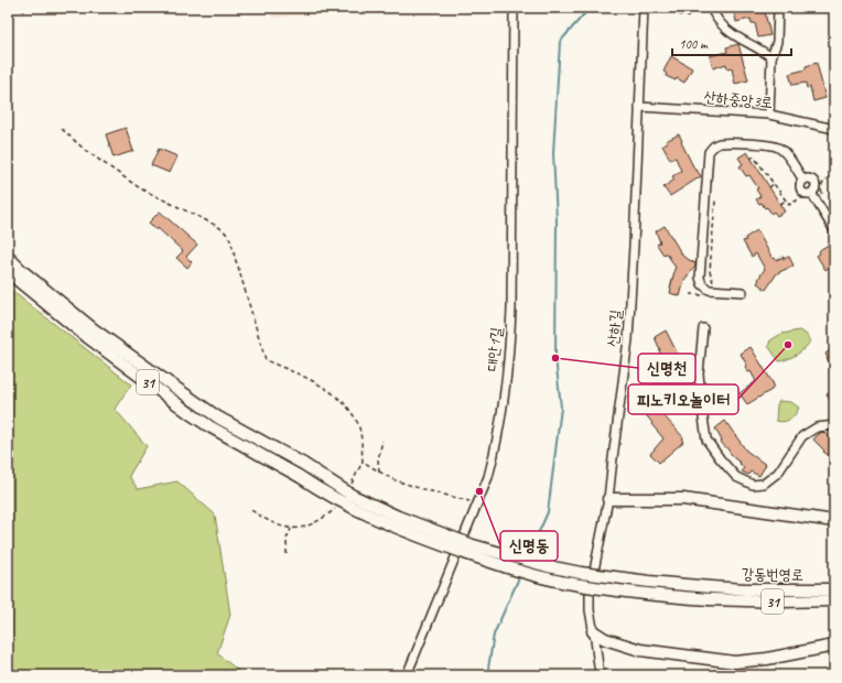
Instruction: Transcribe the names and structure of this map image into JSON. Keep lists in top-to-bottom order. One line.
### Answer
{"streets":{"highway":["31","강동번영로"],"street":["산하중앙3로","산하길","대안1길"]},"crossings":[["산하중앙3로","산하길"]],"places":["피노키오놀이터","신명천","신명동"],"scale_bar":"100 m"}
